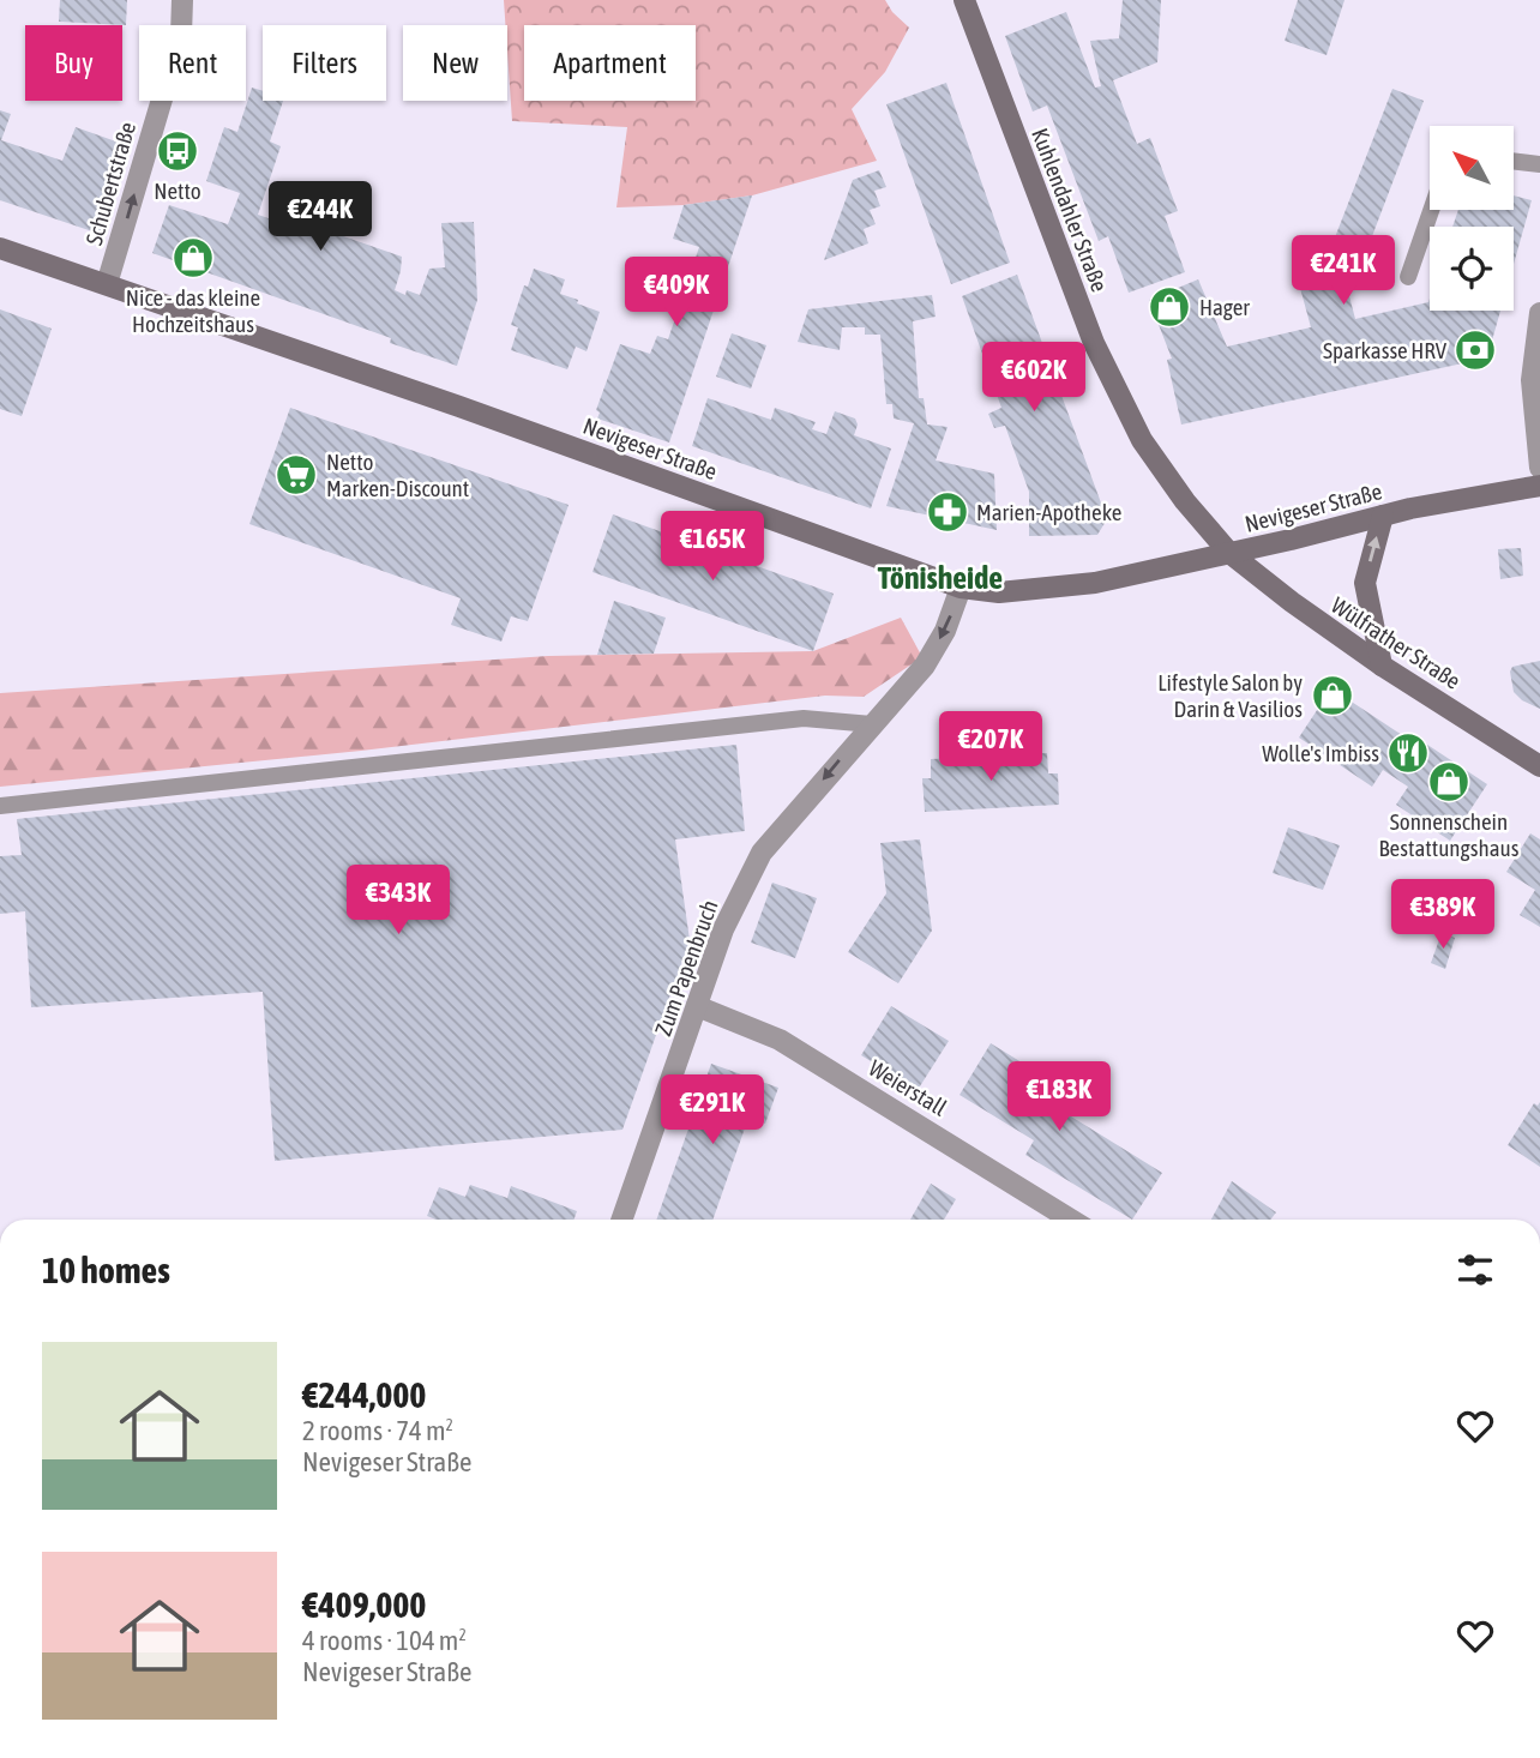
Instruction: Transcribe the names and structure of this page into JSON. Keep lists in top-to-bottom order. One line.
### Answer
{"streets":{"main road":["Kuhlendahler Straße","Nevigeser Straße","Wülfrather Straße"],"street":["Schubertstraße","Zum Papenbruch","Weierstall"]},"crossings":[["Schubertstraße","Nevigeser Straße"],["Kuhlendahler Straße","Nevigeser Straße"],["Kuhlendahler Straße","Wülfrather Straße"],["Nevigeser Straße","Wülfrather Straße"],["Nevigeser Straße","Zum Papenbruch"],["Zum Papenbruch","Weierstall"]],"one_way":["Schubertstraße","Zum Papenbruch"],"districts":["Tönisheide"],"places":{"bus stop":["Netto"],"shop":["Nice - das kleine Hochzeitshaus","Hager","Lifestyle Salon by Darin & Vasilios","Sonnenschein Bestattungshaus"],"bank":["Sparkasse HRV"],"supermarket":["Netto Marken-Discount"],"pharmacy":["Marien-Apotheke"],"restaurant":["Wolle's Imbiss"]},"north":"top left","page":{"chip":["Buy","Rent","Filters","New","Apartment"],"price":["€244K","€241K","€409K","€602K","€165K","€207K","€343K","€389K","€183K","€291K"],"heading":"10 homes","list":[{"name":"€244,000","note":"2 rooms · 74 m² · Nevigeser Straße"},{"name":"€409,000","note":"4 rooms · 104 m² · Nevigeser Straße"}]}}
